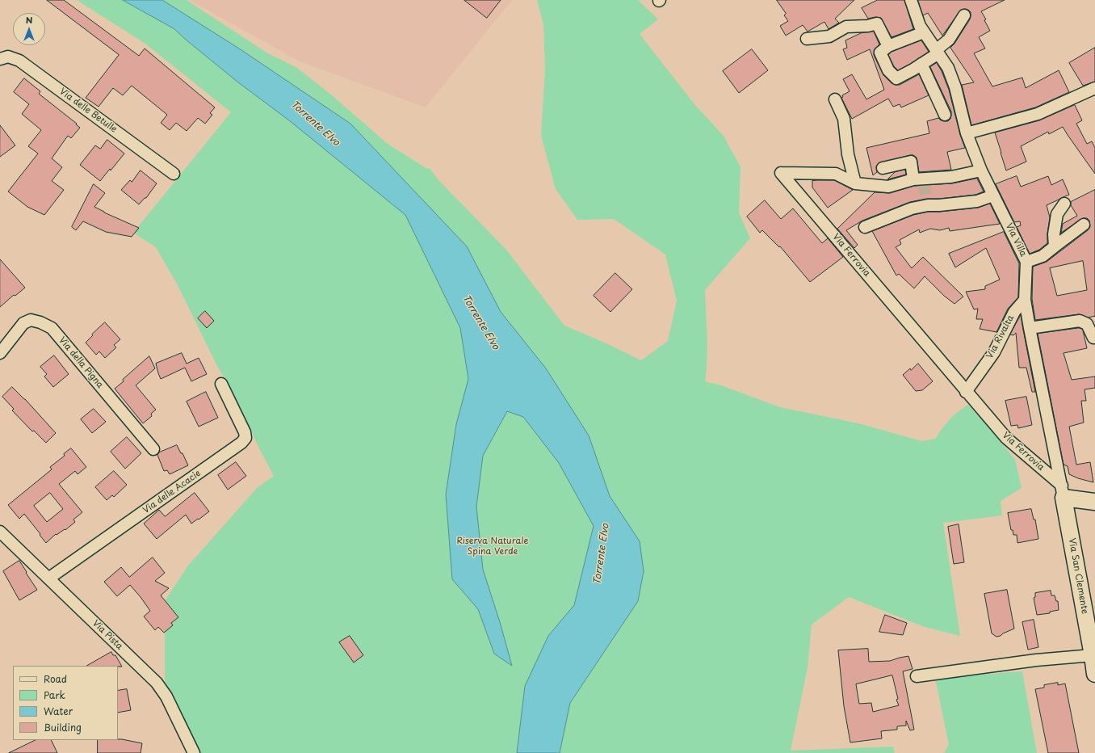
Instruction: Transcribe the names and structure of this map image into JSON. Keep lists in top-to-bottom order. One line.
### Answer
{"streets":{"street":["Via delle Betulle","Via Villa","Via Ferrovia","Via Rivalta","Via della Pigna","Via delle Acacie","Via San Clemente","Via Pista"]},"crossings":[["Via Villa","Via Ferrovia"],["Via Villa","Via Rivalta"],["Via Villa","Via San Clemente"],["Via Ferrovia","Via Rivalta"],["Via Ferrovia","Via San Clemente"],["Via delle Acacie","Via Pista"]],"water":["Torrente Elvo"],"parks":["Riserva Naturale Spina Verde"],"legend":["Road","Park","Water","Building"],"north":"top"}
